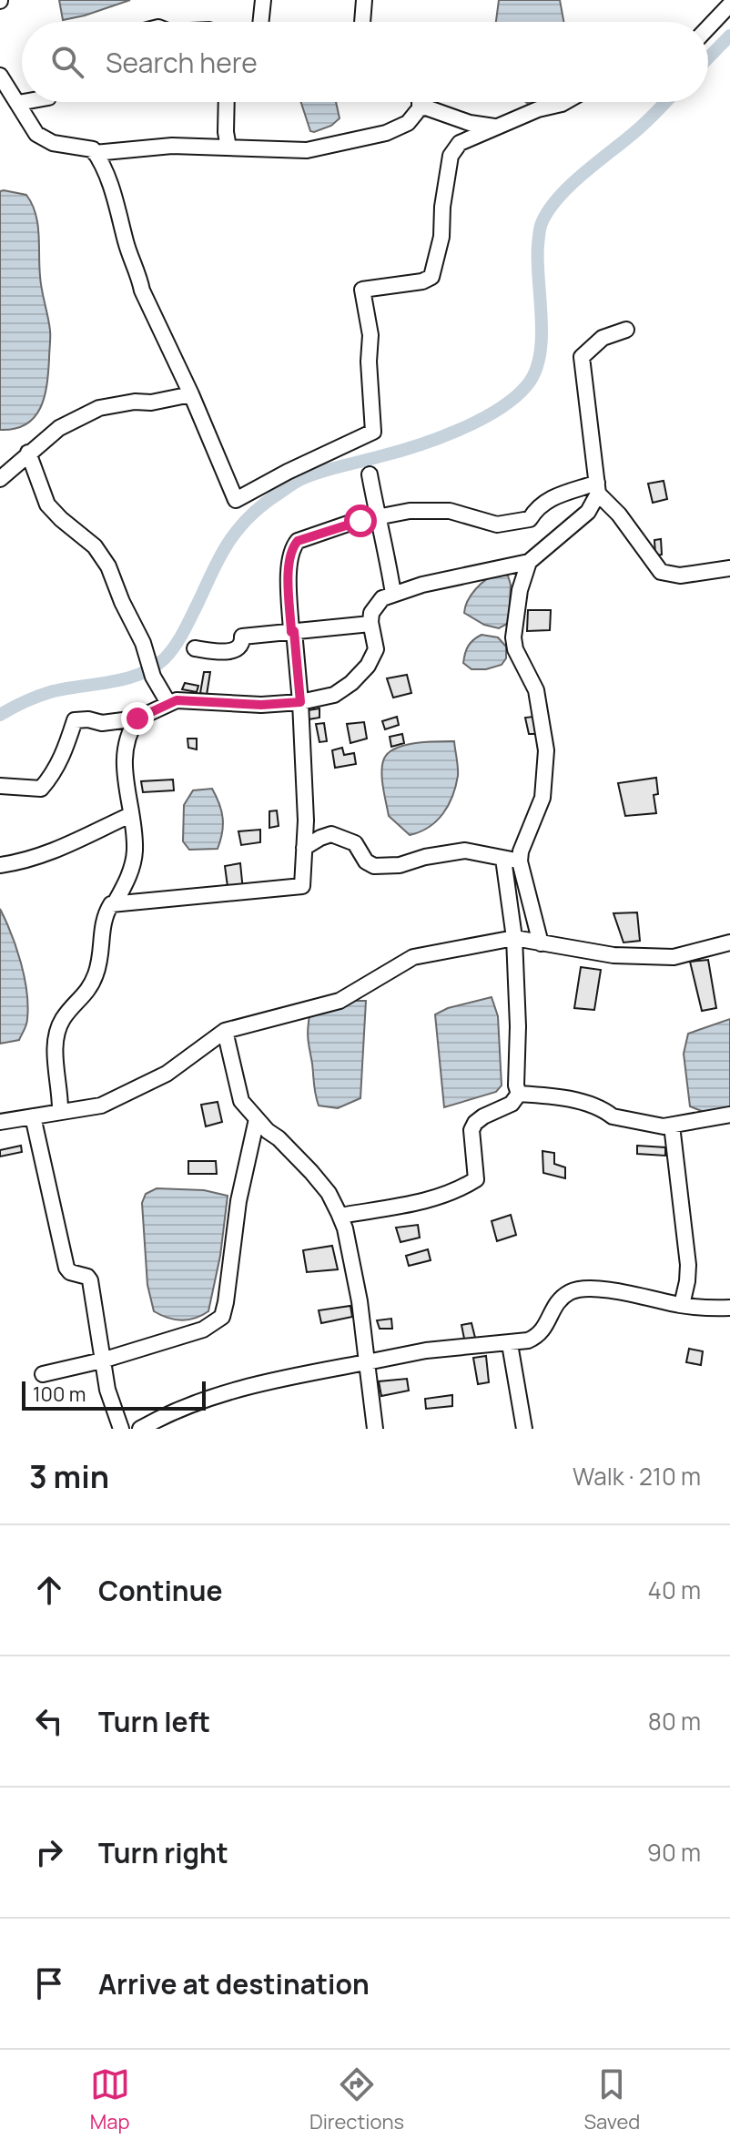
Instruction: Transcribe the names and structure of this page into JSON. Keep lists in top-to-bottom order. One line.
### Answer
{"scale_bar":"100 m","page":{"search":"Search here","scale":"100 m","heading":["3 min","Walk · 210 m"],"list":[["Continue","40 m"],["Turn left","80 m"],["Turn right","90 m"],"Arrive at destination"],"nav":["Map","Directions","Saved"]}}
